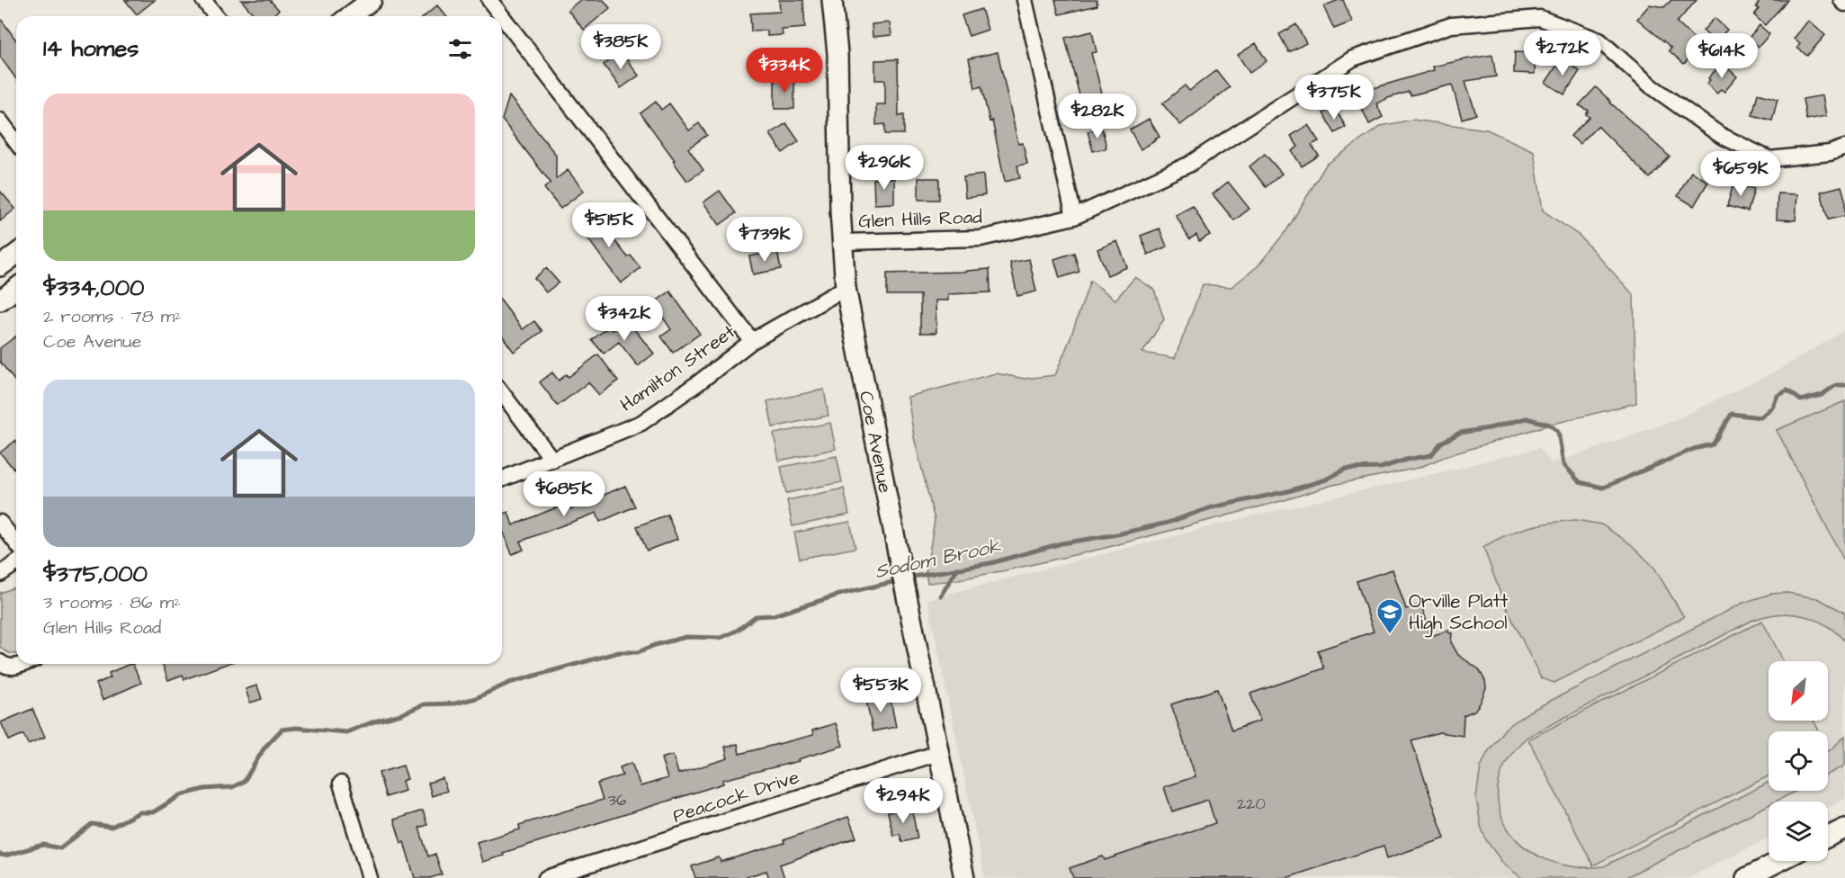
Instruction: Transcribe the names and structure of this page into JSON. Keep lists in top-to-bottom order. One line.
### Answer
{"streets":{"street":["Glen Hills Road","Hamilton Street","Coe Avenue","Peacock Drive"]},"crossings":[["Glen Hills Road","Coe Avenue"],["Hamilton Street","Coe Avenue"],["Coe Avenue","Peacock Drive"]],"water":["Sodom Brook"],"places":{"school or university":["Orville Platt High School"]},"house_numbers":["36","220"],"north":"bottom left","page":{"heading":"14 homes","price":["$385K","$272K","$614K","$334K","$375K","$282K","$296K","$659K","$515K","$739K","$342K","$685K","$553K","$294K"],"list":[{"name":"$334,000","note":"2 rooms · 78 m² · Coe Avenue"},{"name":"$375,000","note":"3 rooms · 86 m² · Glen Hills Road"}]}}
